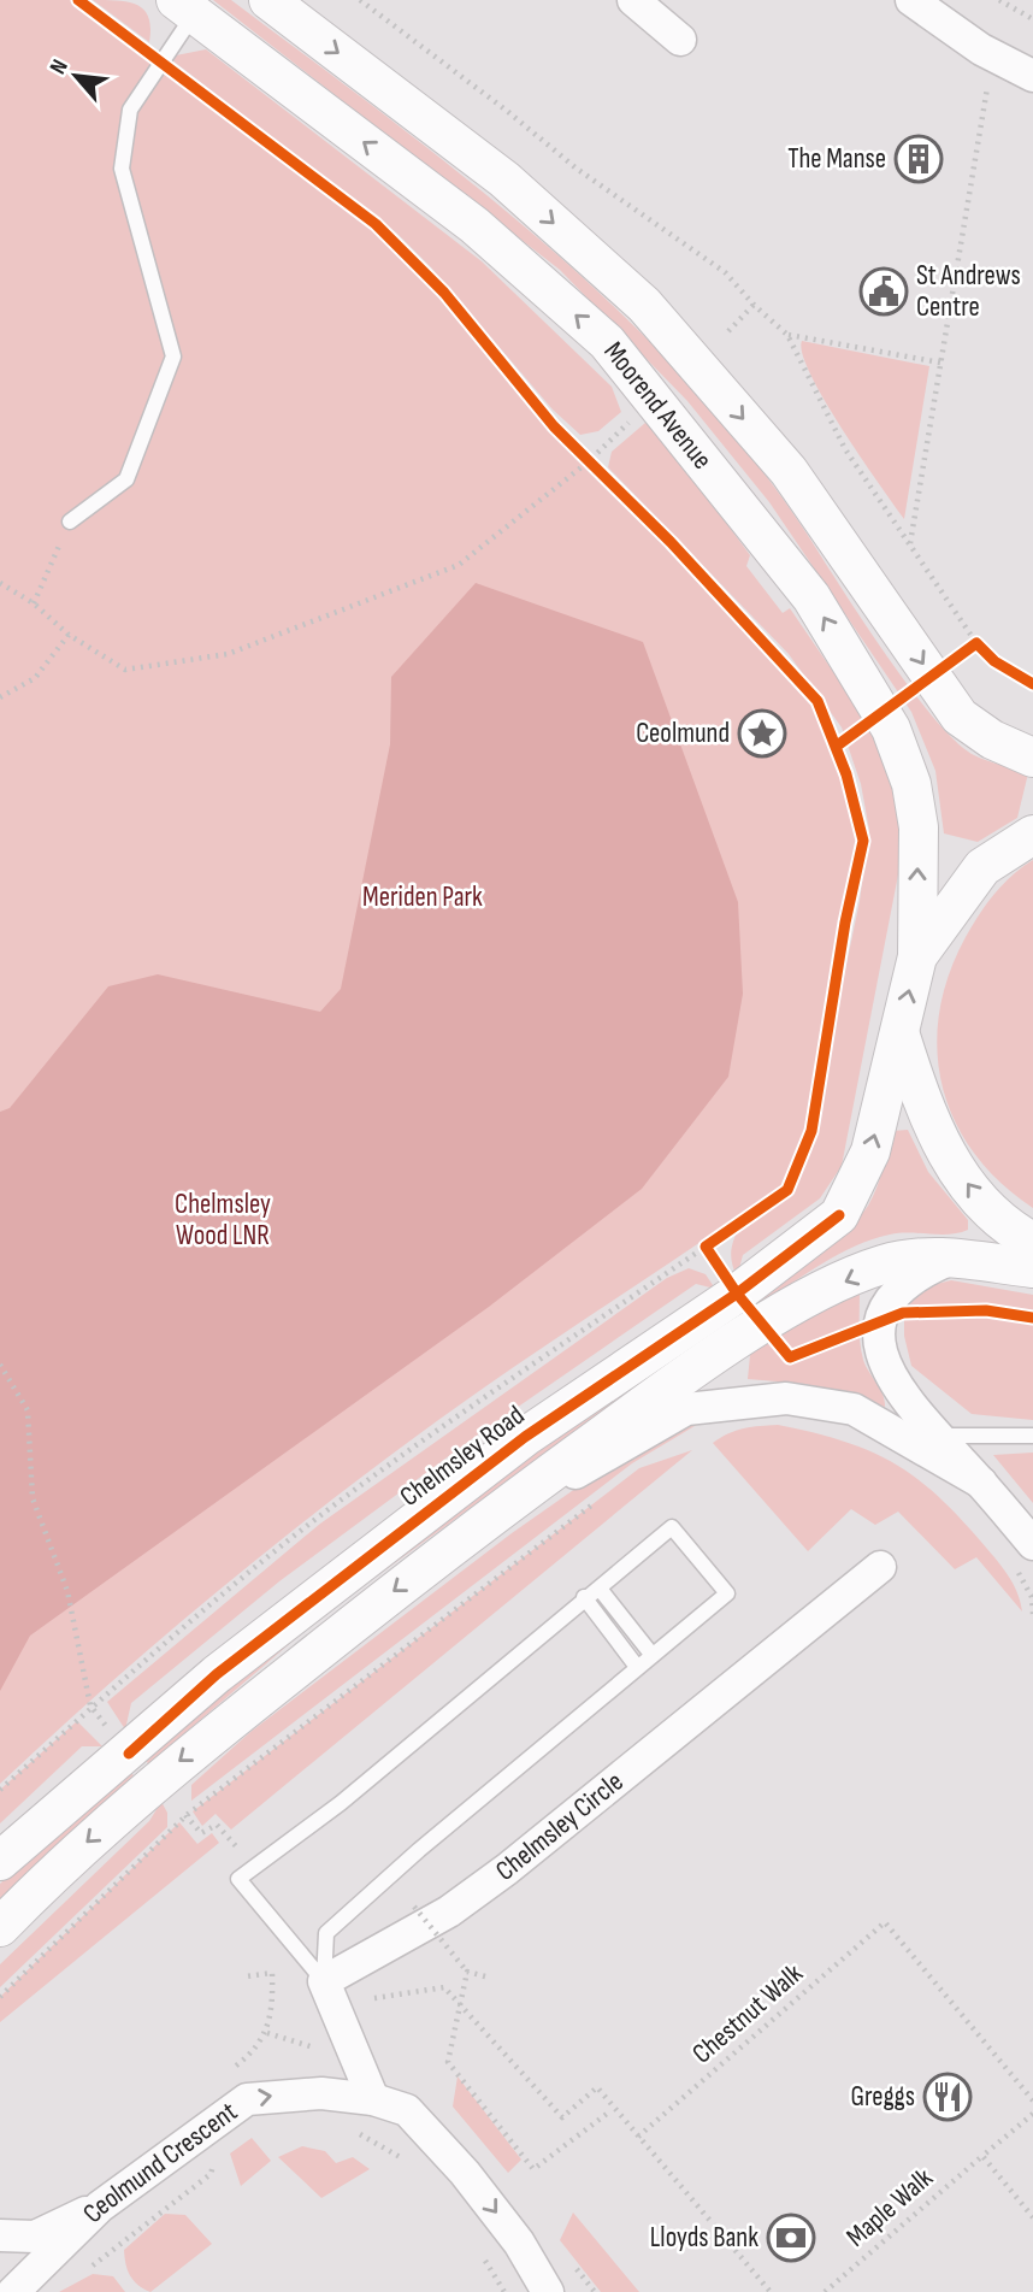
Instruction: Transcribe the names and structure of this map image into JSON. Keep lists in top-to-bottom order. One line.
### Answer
{"streets":{"street":["Moorend Avenue","Chelmsley Road","Chelmsley Circle","Ceolmund Crescent"],"path":["Chestnut Walk","Maple Walk"]},"crossings":[["Moorend Avenue","Chelmsley Road"]],"parks":["Meriden Park","Chelmsley Wood LNR"],"places":{"building":["The Manse"],"public building":["St Andrews Centre"],"place":["Ceolmund"],"restaurant":["Greggs"],"bank":["Lloyds Bank"]},"north":"top left"}
